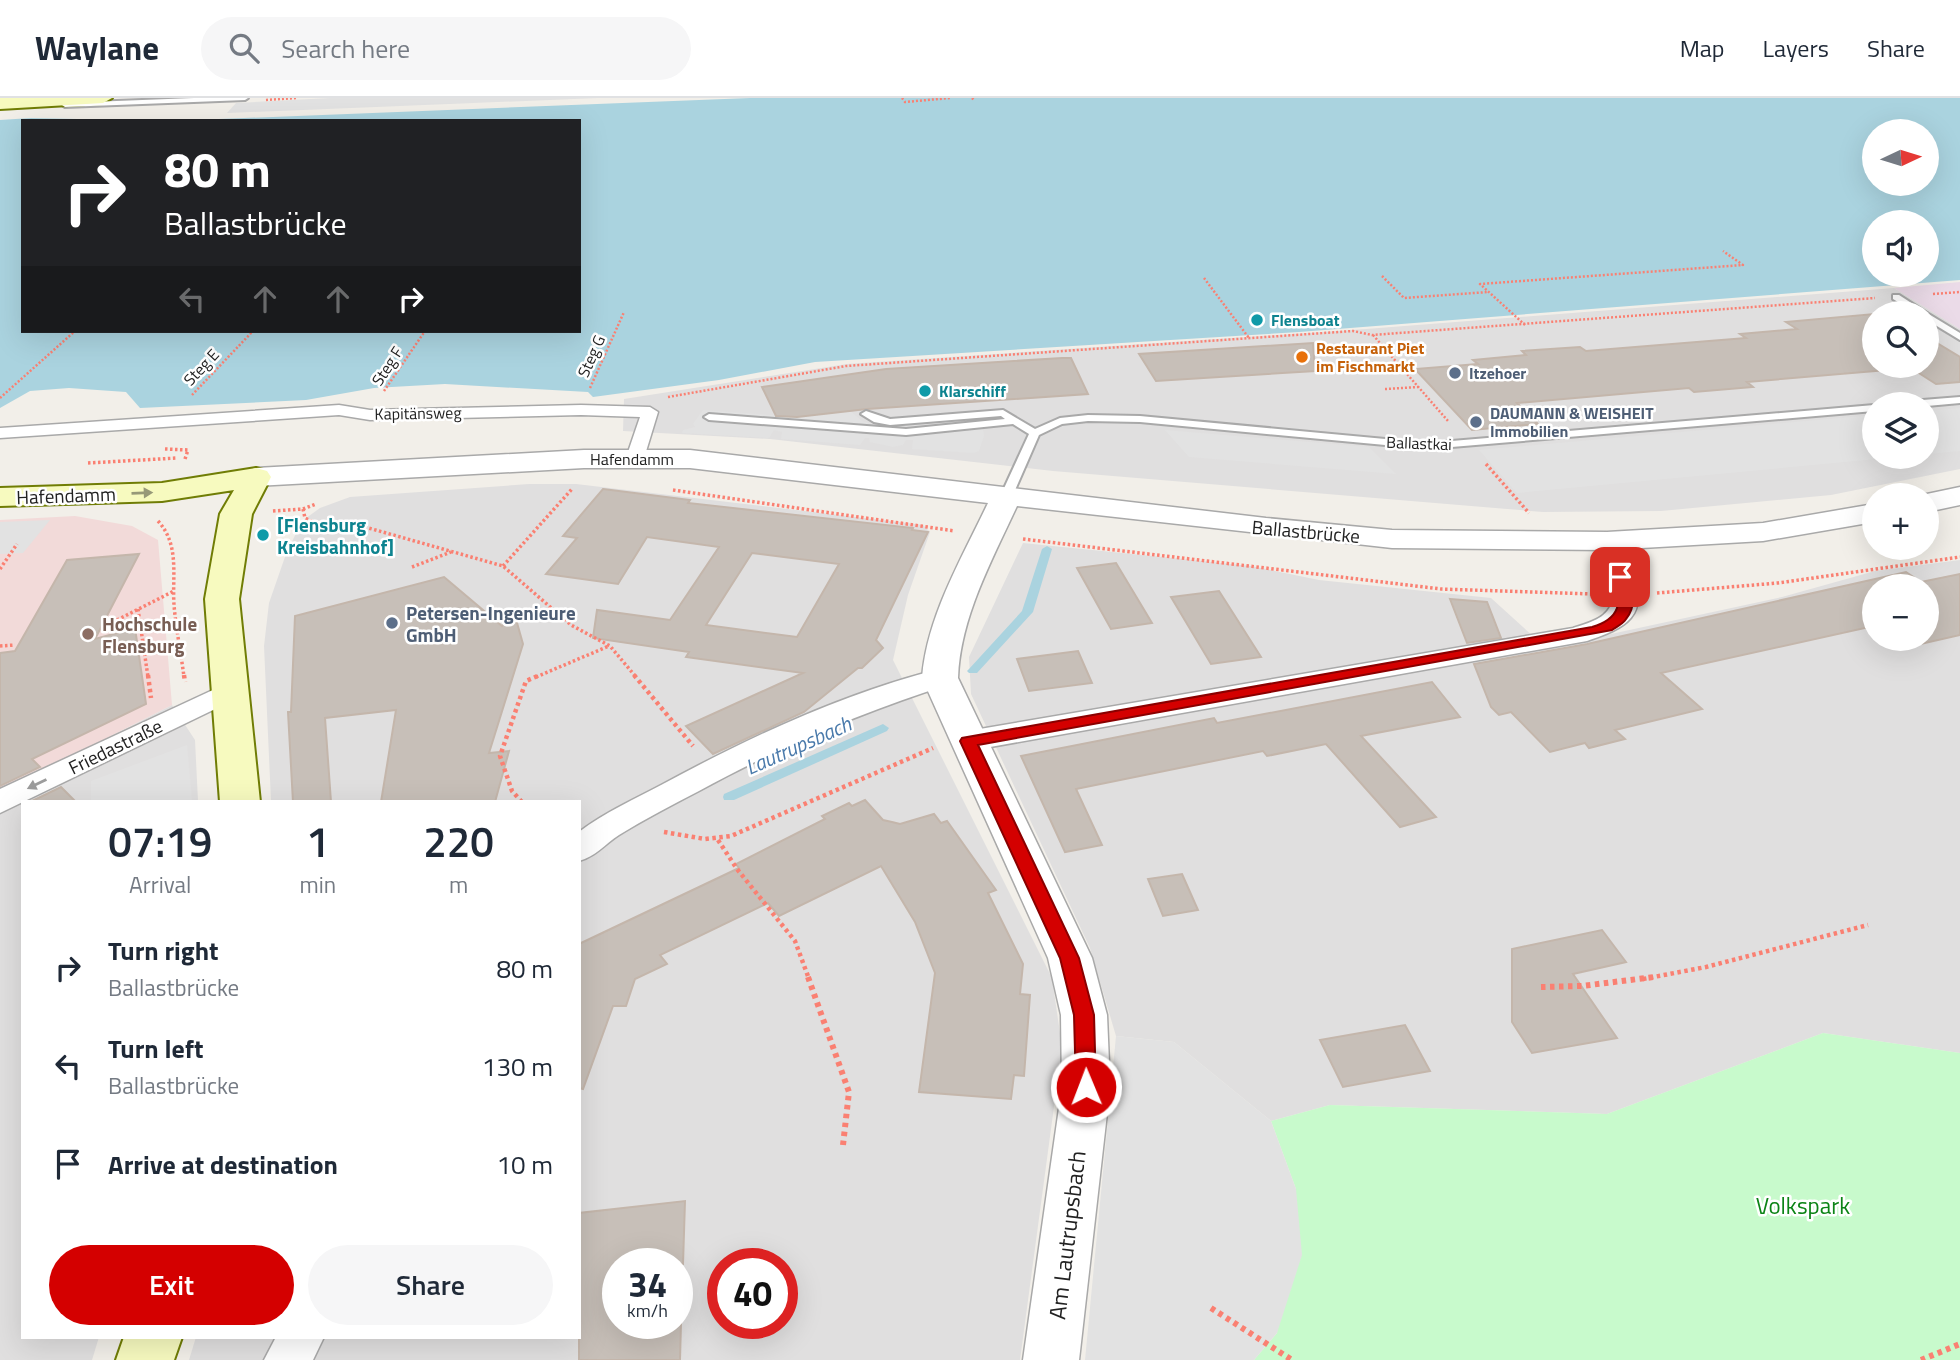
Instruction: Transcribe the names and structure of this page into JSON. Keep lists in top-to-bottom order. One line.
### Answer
{"streets":{"main road":["Hafendamm"],"street":["Kapitänsweg","Ballastbrücke","Friedastraße","Am Lautrupsbach"],"lane":["Ballastkai"],"path":["Steg G","Steg F","Steg E"]},"crossings":[["Steg G","Kapitänsweg"],["Steg F","Kapitänsweg"],["Steg E","Kapitänsweg"],["Kapitänsweg","Hafendamm"],["Hafendamm","Ballastbrücke"]],"one_way":["Friedastraße"],"water":["Lautrupsbach"],"parks":["Volkspark"],"places":["Flensboat","Restaurant Piet im Fischmarkt","Itzehoer","Klarschiff","DAUMANN & WEISHEIT Immobilien","[Flensburg Kreisbahnhof]","Petersen-Ingenieure GmbH","Hochschule Flensburg"],"north":"right","page":{"header":"Waylane","search":"Search here","nav":["Map","Layers","Share"],"map_buttons":["+","−"],"turn":["80 m","Ballastbrücke"],"eta":["07:19","Arrival","1","min","220","m"],"list":[{"name":"Turn right","note":"Ballastbrücke","value":"80 m"},{"name":"Turn left","note":"Ballastbrücke","value":"130 m"},{"name":"Arrive at destination","value":"10 m"}],"buttons":["Exit","Share"],"speed":"34 km/h","limit":"40"}}
